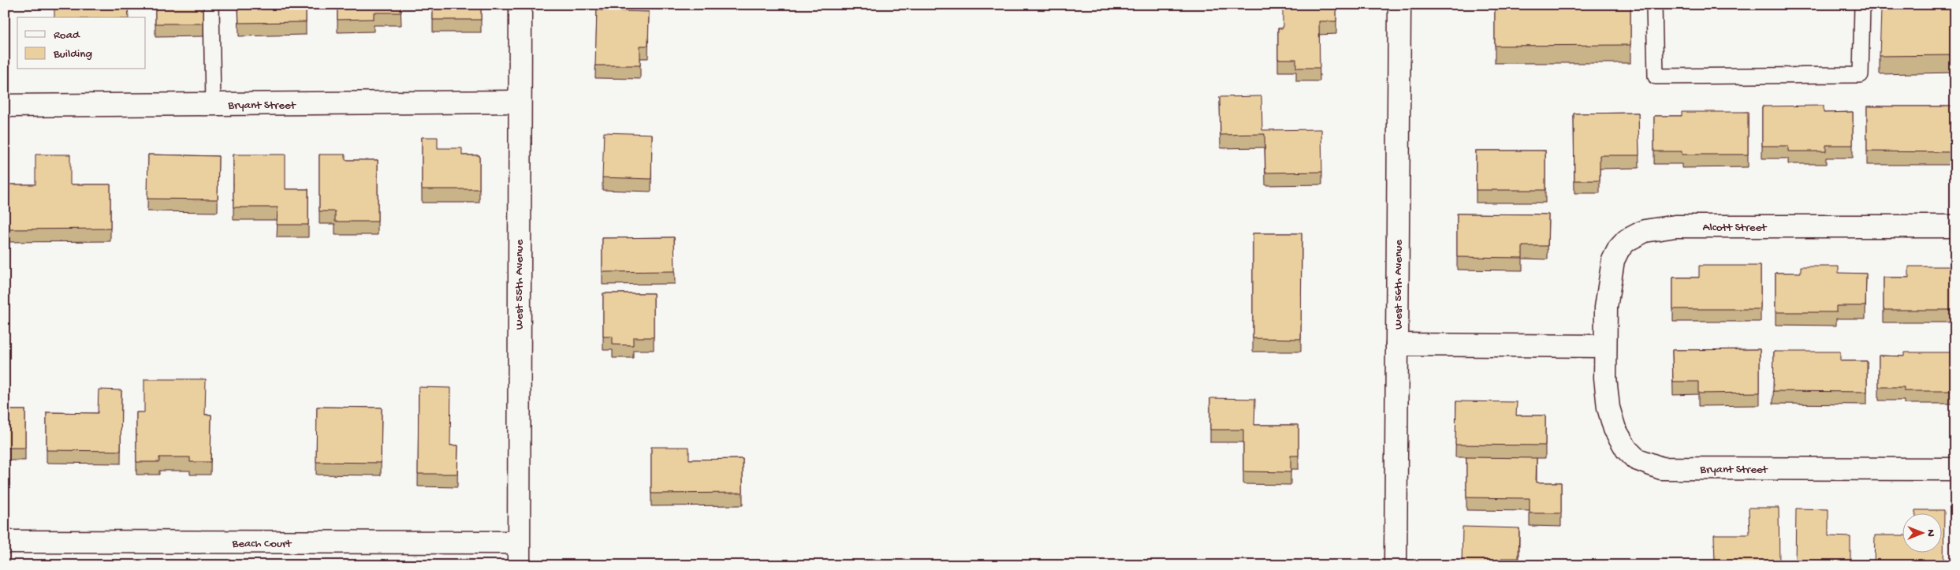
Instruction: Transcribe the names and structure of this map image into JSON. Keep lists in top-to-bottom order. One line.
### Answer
{"streets":{"street":["Bryant Street","Alcott Street","West 55th Avenue","West 56th Avenue","Beach Court"]},"crossings":[["Bryant Street","Alcott Street"],["Bryant Street","West 55th Avenue"],["West 55th Avenue","Beach Court"]],"legend":["Road","Building"],"north":"right"}
